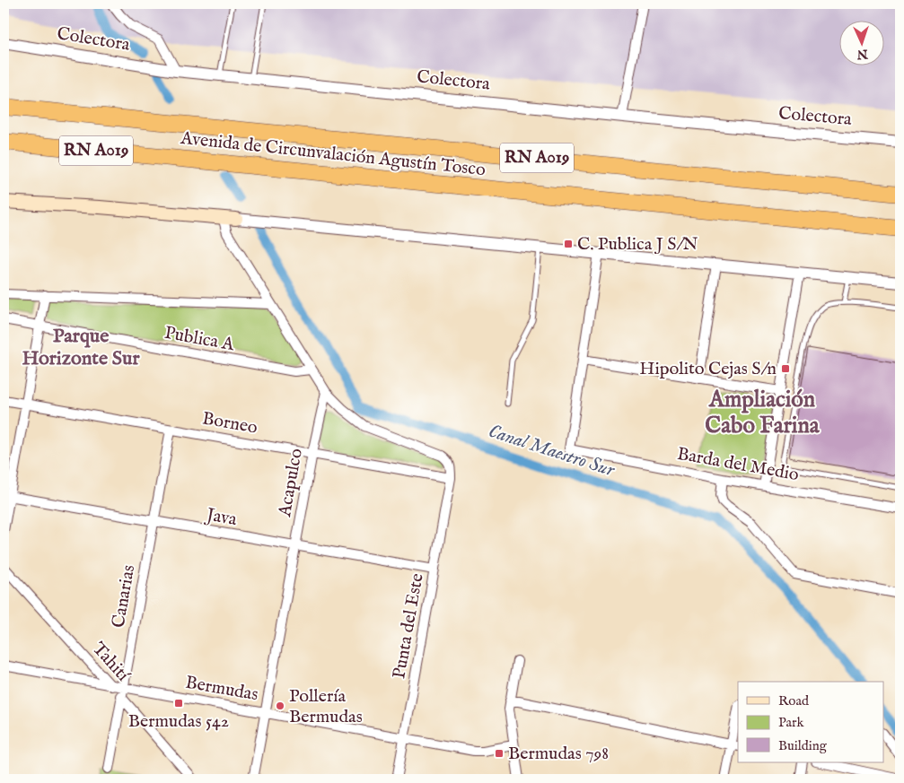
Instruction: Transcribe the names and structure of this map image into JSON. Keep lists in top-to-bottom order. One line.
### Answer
{"streets":{"highway":["RN A019","Avenida de Circunvalación Agustín Tosco"],"street":["Colectora","Publica A","Borneo","Barda del Medio","Acapulco","Java","Canarias","Punta del Este","Tahití","Bermudas"]},"crossings":[["Borneo","Acapulco"],["Borneo","Canarias"],["Borneo","Punta del Este"],["Acapulco","Java"],["Acapulco","Bermudas"],["Java","Canarias"],["Java","Punta del Este"],["Canarias","Tahití"],["Canarias","Bermudas"],["Punta del Este","Bermudas"],["Tahití","Bermudas"]],"districts":["Parque Horizonte Sur","Ampliación Cabo Farina"],"water":["Canal Maestro Sur"],"places":{"transit":["C. Publica J S/N","Hipolito Cejas S/n","Bermudas 542","Bermudas 798"],"other":["Pollería Bermudas"]},"legend":["Road","Park","Building"],"north":"bottom"}
